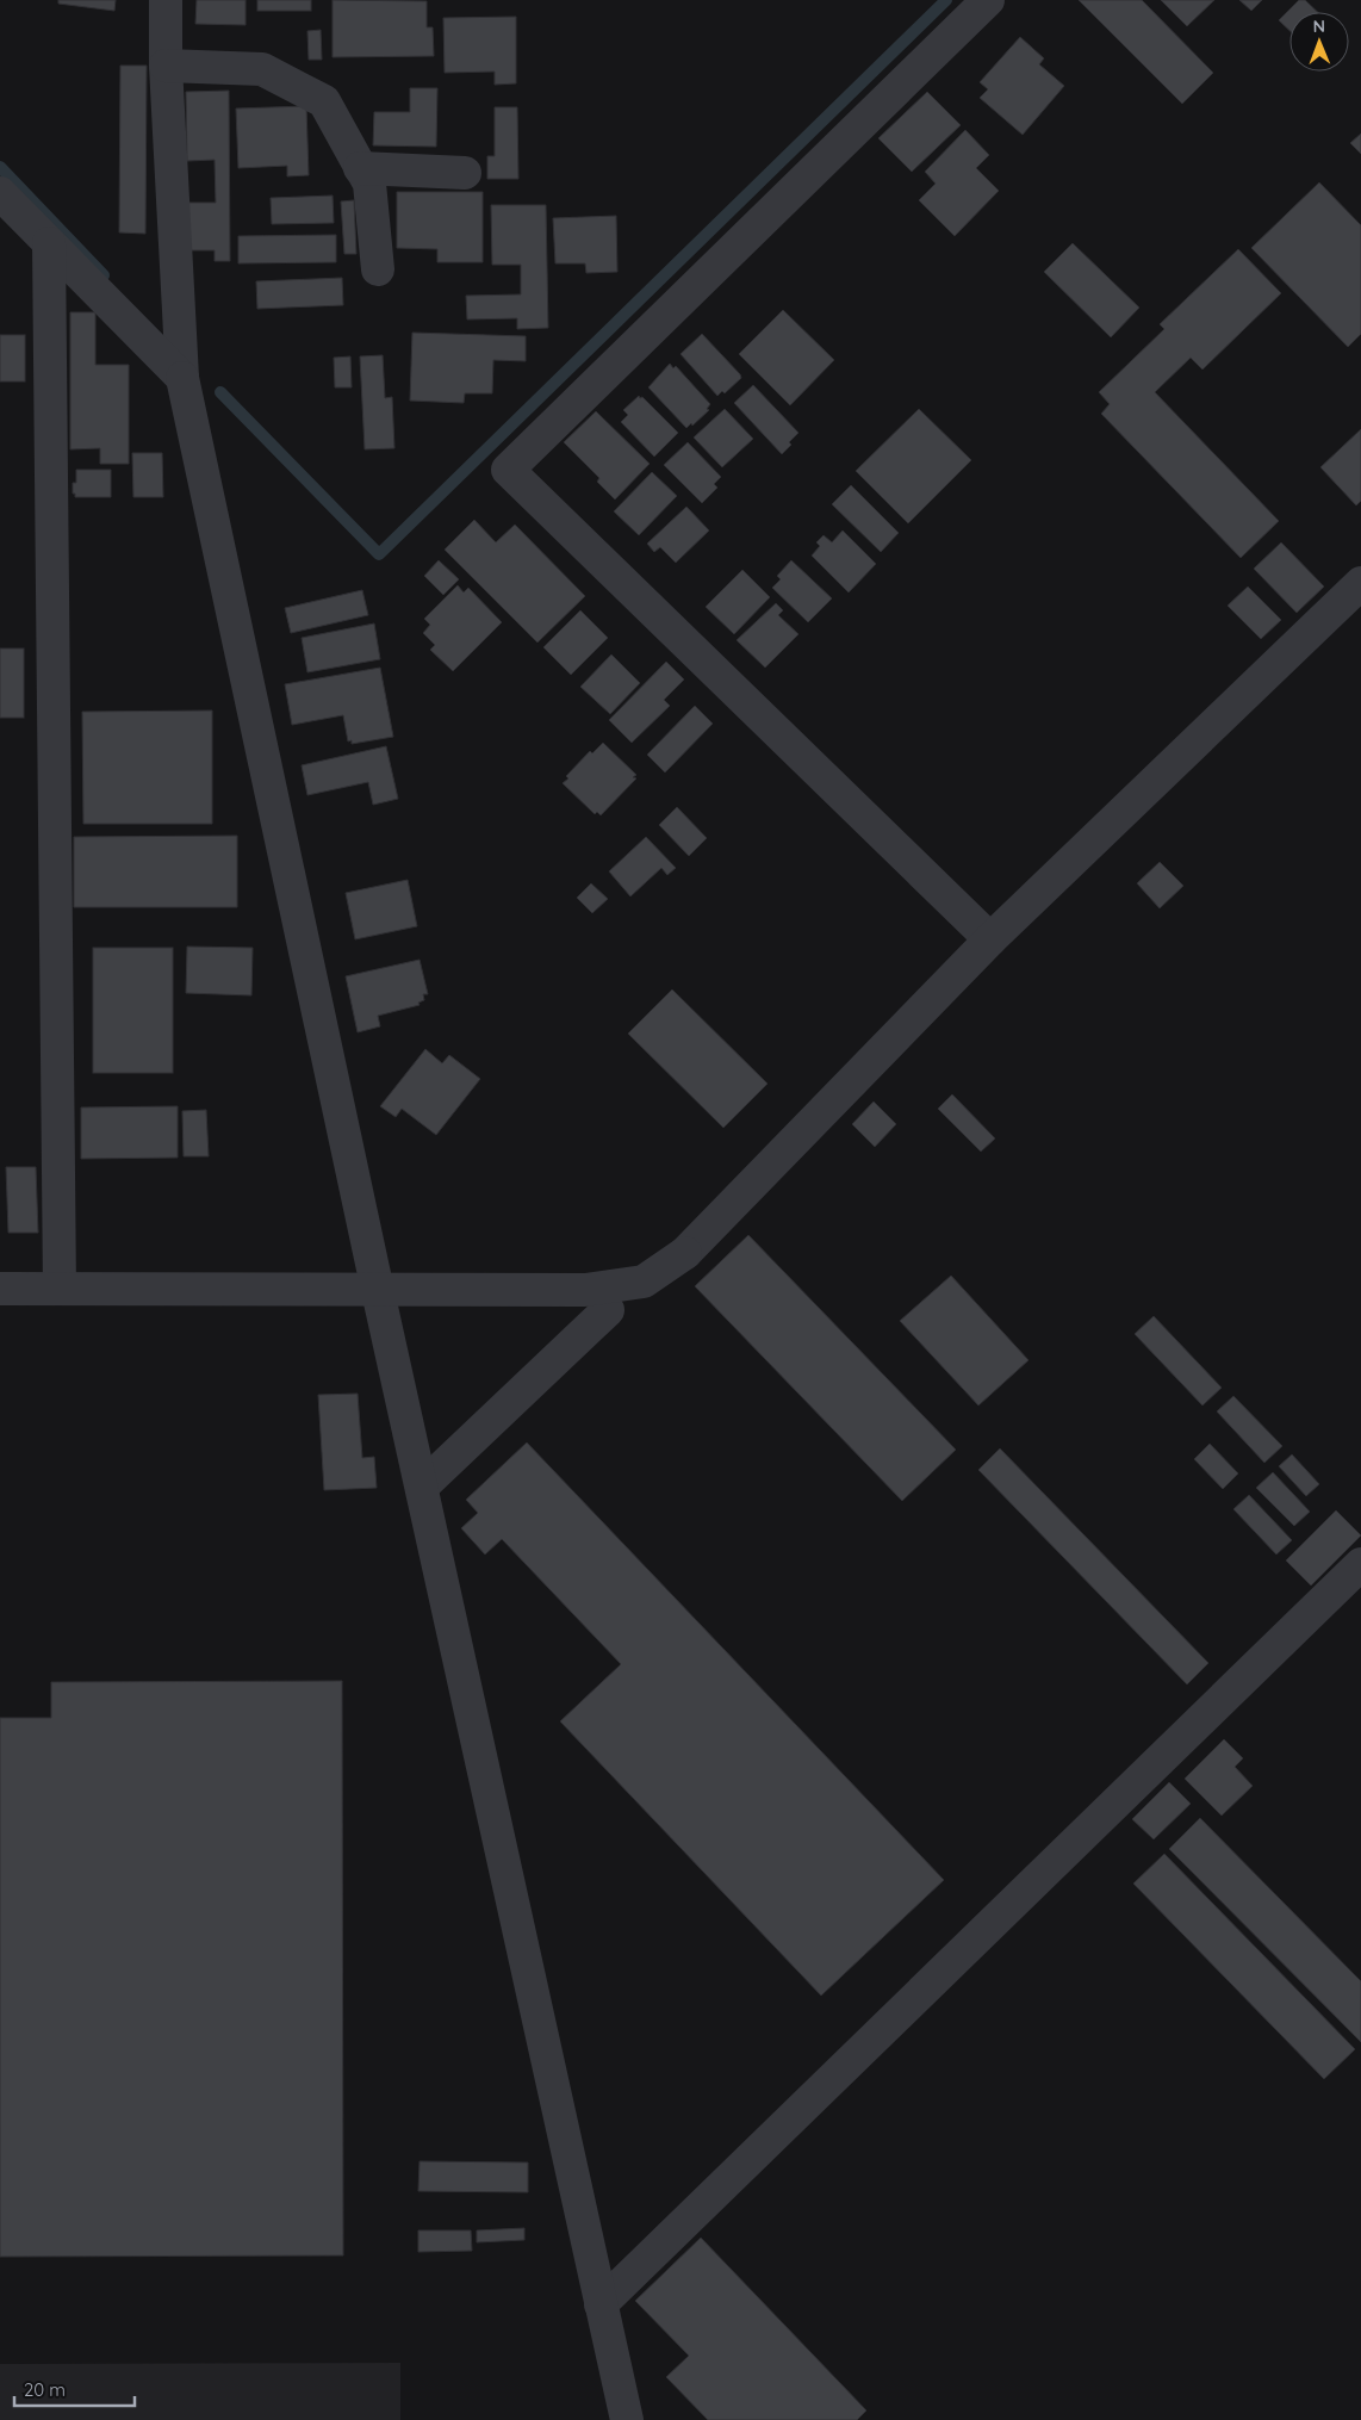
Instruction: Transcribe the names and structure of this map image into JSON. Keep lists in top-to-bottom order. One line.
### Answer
{"scale_bar":"20 m","north":"top"}
